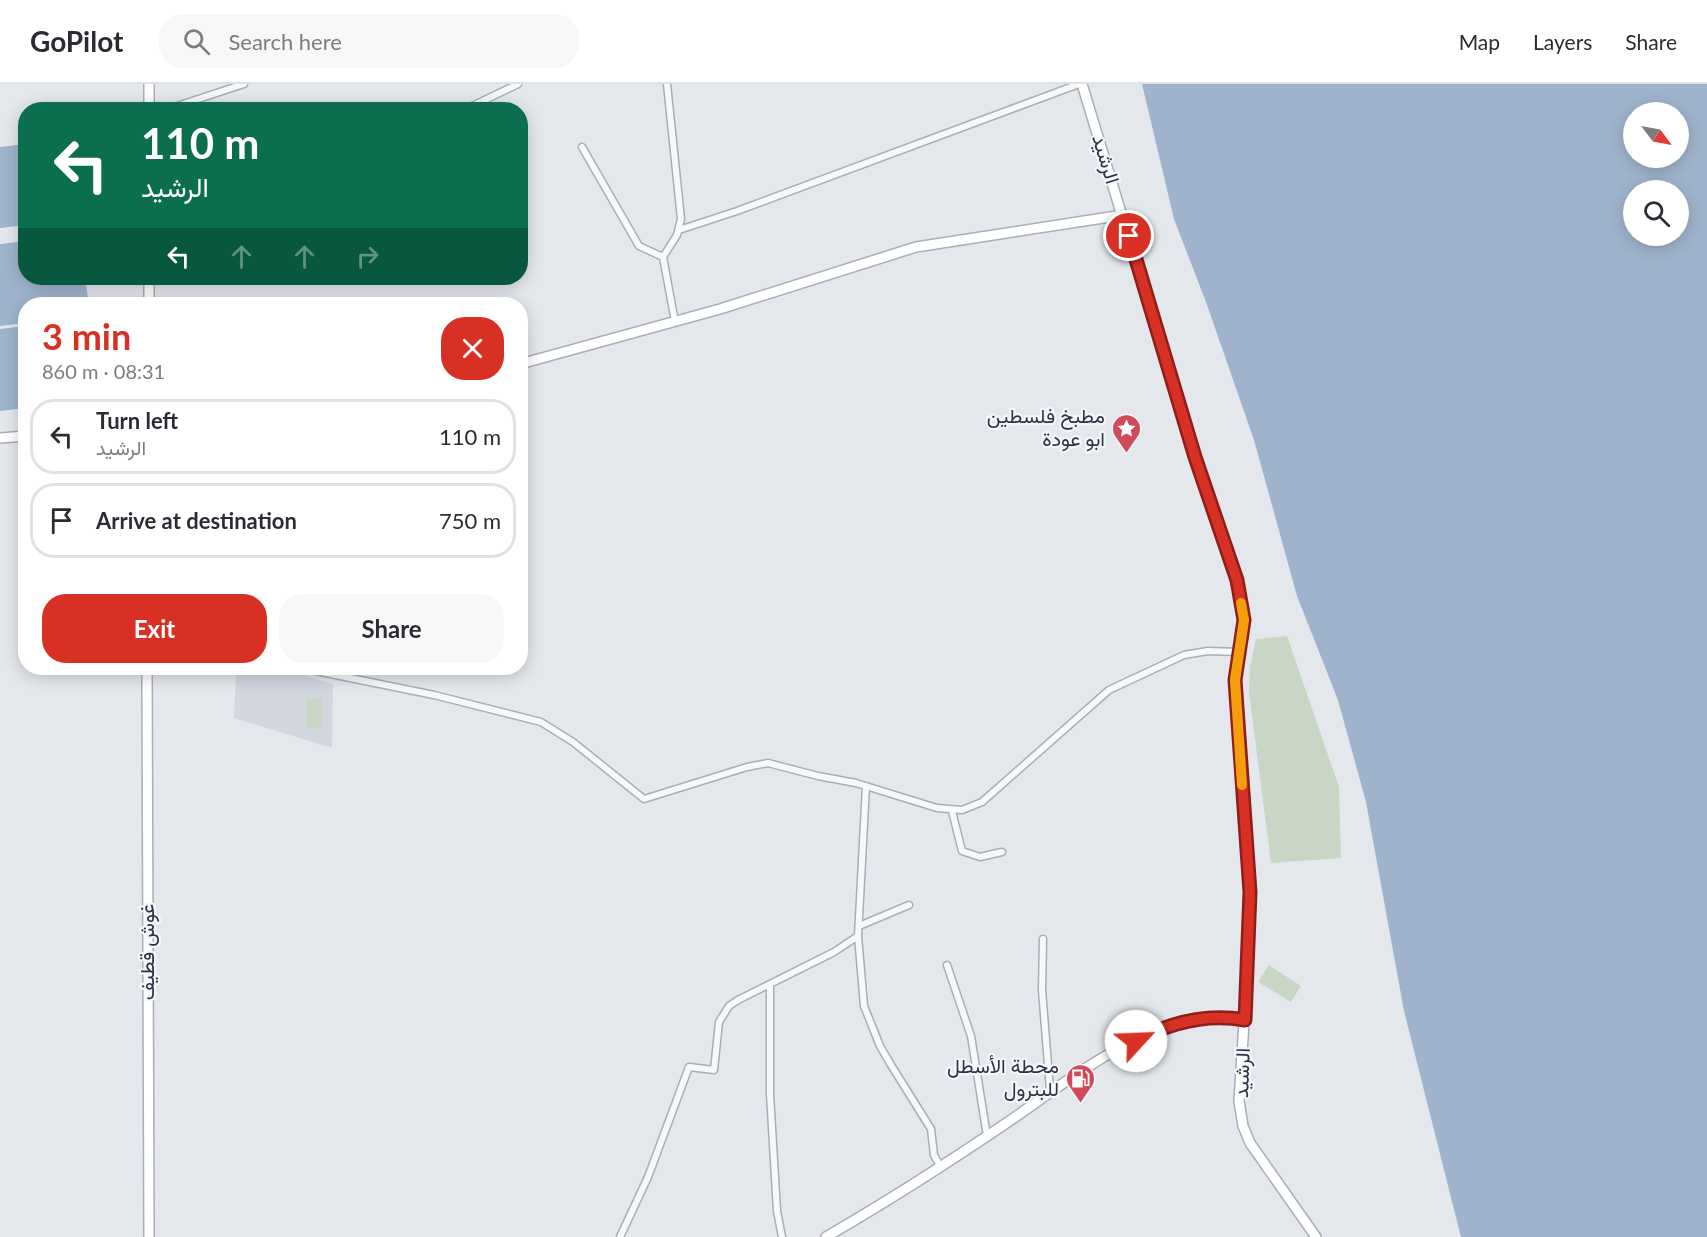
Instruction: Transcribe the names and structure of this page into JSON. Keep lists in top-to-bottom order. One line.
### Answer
{"streets":{"main road":["الرشيد","غوش قطيف"]},"places":{"place":["مطبخ فلسطين ابو عودة"],"fuel station":["محطة الأسطل للبترول"]},"north":"bottom right","page":{"header":"GoPilot","search":"Search here","nav":["Map","Layers","Share"],"turn":["110 m","الرشيد"],"heading":["3 min","860 m · 08:31"],"list":[{"name":"Turn left","note":"الرشيد","value":"110 m"},{"name":"Arrive at destination","value":"750 m"}],"buttons":["Exit","Share"]}}
